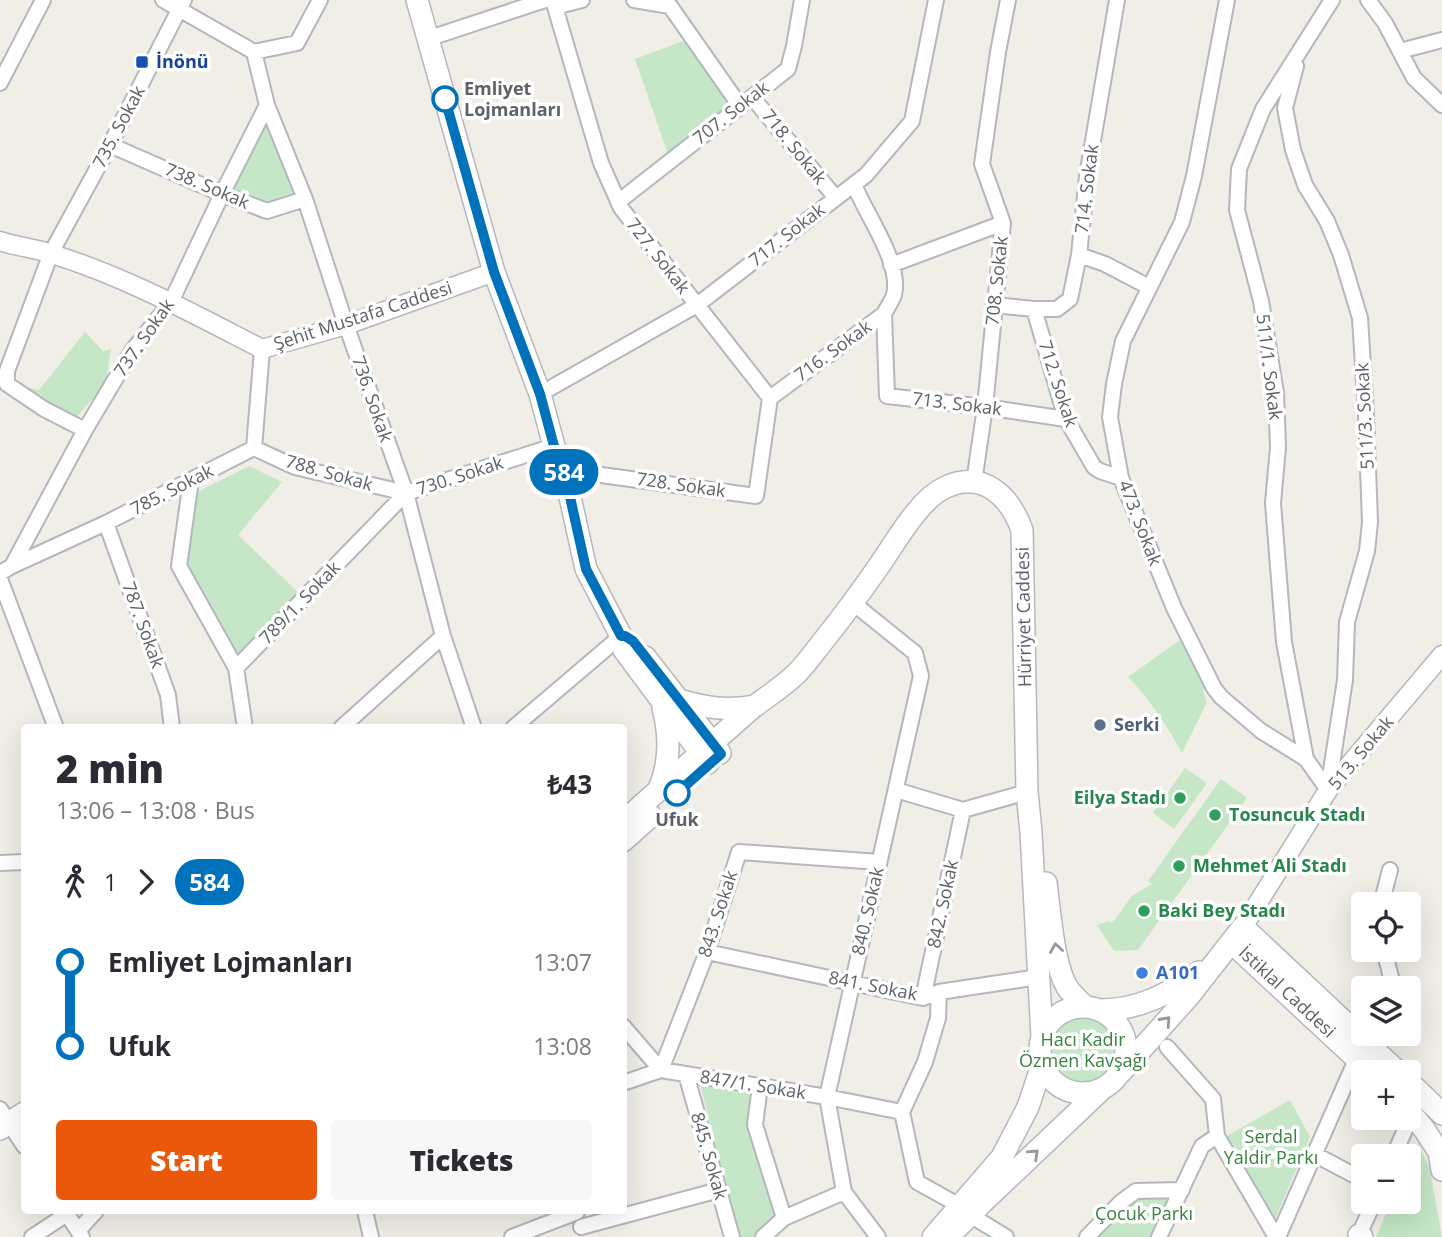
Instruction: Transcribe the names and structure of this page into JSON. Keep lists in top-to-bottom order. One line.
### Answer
{"streets":{"main road":["Hürriyet Caddesi","İstiklal Caddesi"],"street":["707. Sokak","735. Sokak","718. Sokak","738. Sokak","714. Sokak","717. Sokak","727. Sokak","708. Sokak","Şehit Mustafa Caddesi","737. Sokak","716. Sokak","511/1. Sokak","712. Sokak","736. Sokak","713. Sokak","511/3. Sokak","788. Sokak","730. Sokak","728. Sokak","785. Sokak","473. Sokak","789/1. Sokak","787. Sokak","513. Sokak","842. Sokak","840. Sokak","843. Sokak","841. Sokak","847/1. Sokak","845. Sokak"]},"crossings":[["707. Sokak","718. Sokak"],["707. Sokak","727. Sokak"],["735. Sokak","738. Sokak"],["735. Sokak","Şehit Mustafa Caddesi"],["735. Sokak","737. Sokak"],["718. Sokak","717. Sokak"],["738. Sokak","737. Sokak"],["738. Sokak","736. Sokak"],["714. Sokak","708. Sokak"],["714. Sokak","712. Sokak"],["717. Sokak","727. Sokak"],["717. Sokak","716. Sokak"],["727. Sokak","716. Sokak"],["727. Sokak","728. Sokak"],["708. Sokak","713. Sokak"],["708. Sokak","Hürriyet Caddesi"],["Şehit Mustafa Caddesi","737. Sokak"],["Şehit Mustafa Caddesi","736. Sokak"],["737. Sokak","736. Sokak"],["737. Sokak","785. Sokak"],["716. Sokak","713. Sokak"],["716. Sokak","728. Sokak"],["511/1. Sokak","511/3. Sokak"],["511/1. Sokak","473. Sokak"],["712. Sokak","713. Sokak"],["712. Sokak","473. Sokak"],["736. Sokak","788. Sokak"],["736. Sokak","730. Sokak"],["736. Sokak","789/1. Sokak"],["511/3. Sokak","473. Sokak"],["511/3. Sokak","513. Sokak"],["788. Sokak","730. Sokak"],["788. Sokak","785. Sokak"],["788. Sokak","789/1. Sokak"],["730. Sokak","789/1. Sokak"],["785. Sokak","787. Sokak"],["473. Sokak","513. Sokak"],["513. Sokak","İstiklal Caddesi"],["842. Sokak","841. Sokak"],["840. Sokak","843. Sokak"],["840. Sokak","841. Sokak"],["840. Sokak","847/1. Sokak"],["843. Sokak","841. Sokak"],["843. Sokak","847/1. Sokak"],["847/1. Sokak","845. Sokak"]],"parks":["Hacı Kadir Özmen Kavşağı","Serdal Yaldir Parkı","Çocuk Parkı"],"places":{"transit":["İnönü"],"other":["Emliyet Lojmanları","Serki","Ufuk","Eilya Stadı","Tosuncuk Stadı","Mehmet Ali Stadı","Baki Bey Stadı","A101"]},"lines":["bus line 584"],"page":{"on_map":"584","heading":["2 min","13:06 – 13:08 · Bus","₺43"],"legs":["1","584"],"map_buttons":["+","−"],"list":[{"name":"Emliyet Lojmanları","value":"13:07"},{"name":"Ufuk","value":"13:08"}],"buttons":["Start","Tickets"]}}
